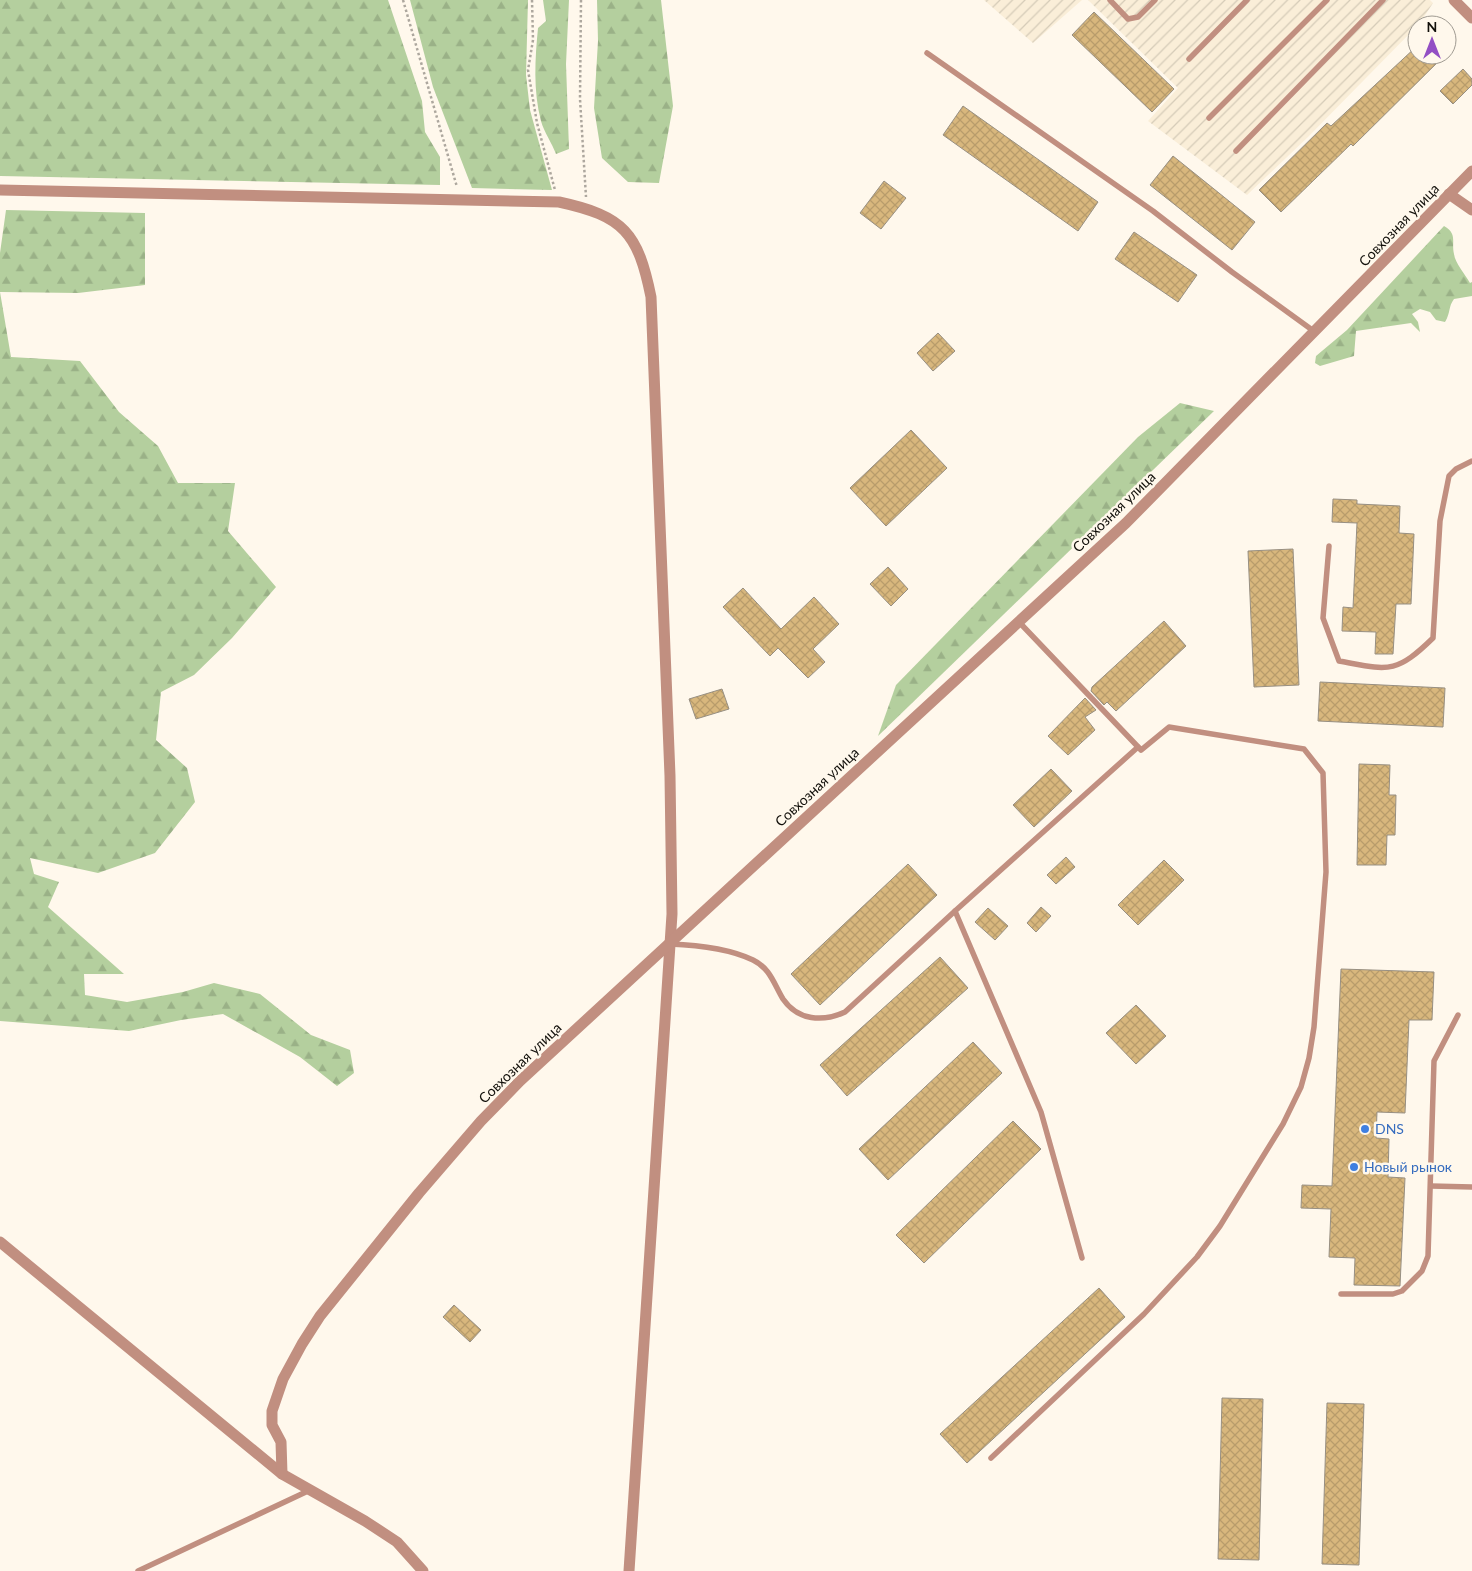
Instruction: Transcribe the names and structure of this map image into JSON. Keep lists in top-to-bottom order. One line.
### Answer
{"streets":{"street":["Совхозная улица"]},"places":["DNS","Новый рынок"],"north":"top"}
